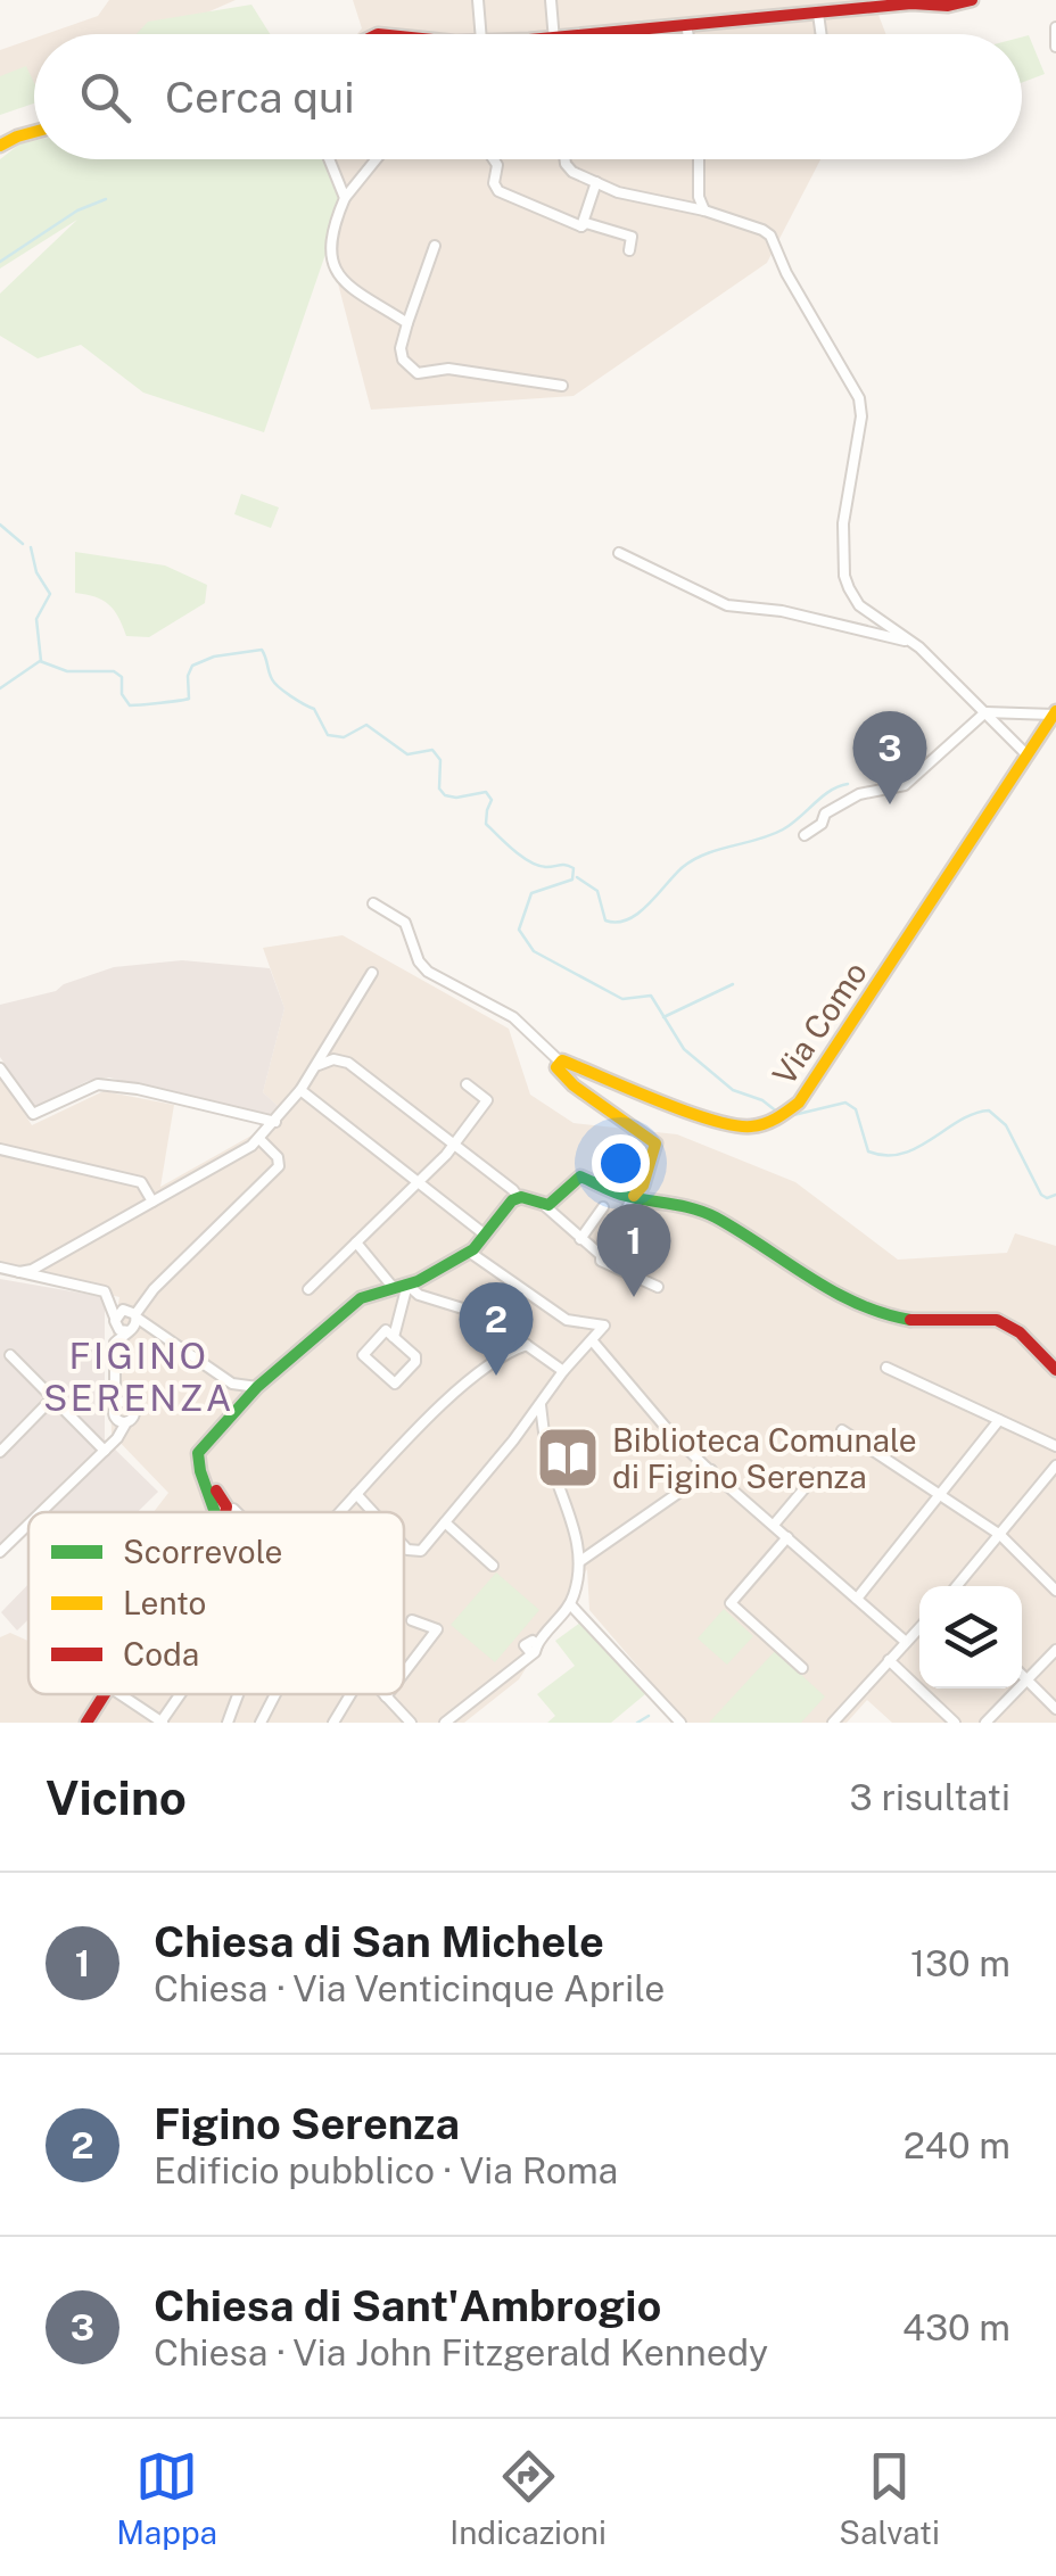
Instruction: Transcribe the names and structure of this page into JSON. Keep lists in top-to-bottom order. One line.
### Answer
{"streets":{"street":["Via Como"]},"districts":["FIGINO SERENZA"],"places":{"library":["Biblioteca Comunale di Figino Serenza"]},"legend":["Scorrevole","Lento","Coda"],"page":{"search":"Cerca qui","pins":["3","1","2"],"heading":["Vicino","3 risultati"],"list":[{"mark":"1","name":"Chiesa di San Michele","note":"Chiesa · Via Venticinque Aprile","value":"130 m"},{"mark":"2","name":"Figino Serenza","note":"Edificio pubblico · Via Roma","value":"240 m"},{"mark":"3","name":"Chiesa di Sant'Ambrogio","note":"Chiesa · Via John Fitzgerald Kennedy","value":"430 m"}],"nav":["Mappa","Indicazioni","Salvati"]}}
